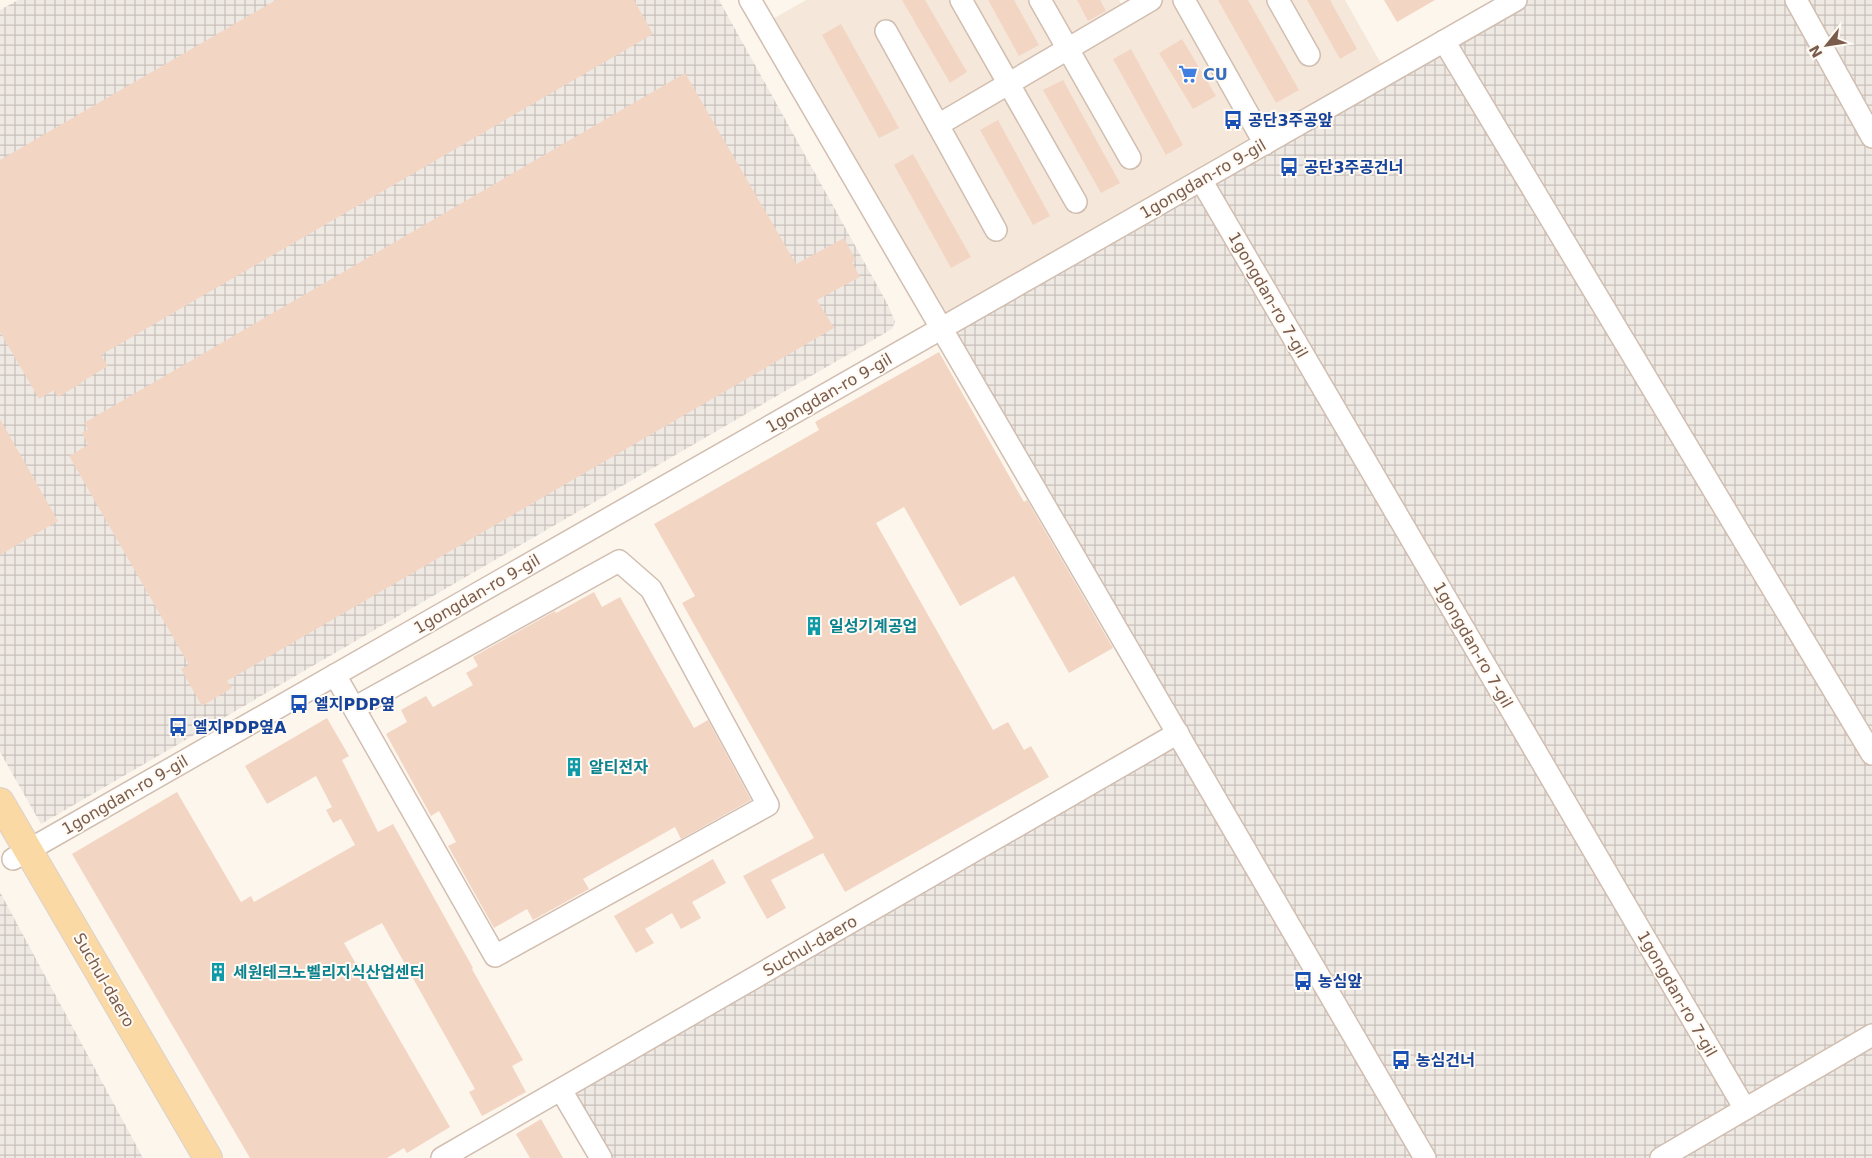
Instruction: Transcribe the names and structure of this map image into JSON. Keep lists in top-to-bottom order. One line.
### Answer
{"streets":{"main road":["Suchul-daero"],"street":["1gongdan-ro 9-gil","1gongdan-ro 7-gil"]},"crossings":[["1gongdan-ro 9-gil","1gongdan-ro 7-gil"],["1gongdan-ro 9-gil","Suchul-daero"]],"places":{"supermarket":["CU"],"bus stop":["공단3주공앞","공단3주공건너","엘지PDP옆","엘지PDP옆A","농심앞","농심건너"],"building":["일성기계공업","알티전자","세원테크노벨리지식산업센터"]},"north":"bottom left"}
